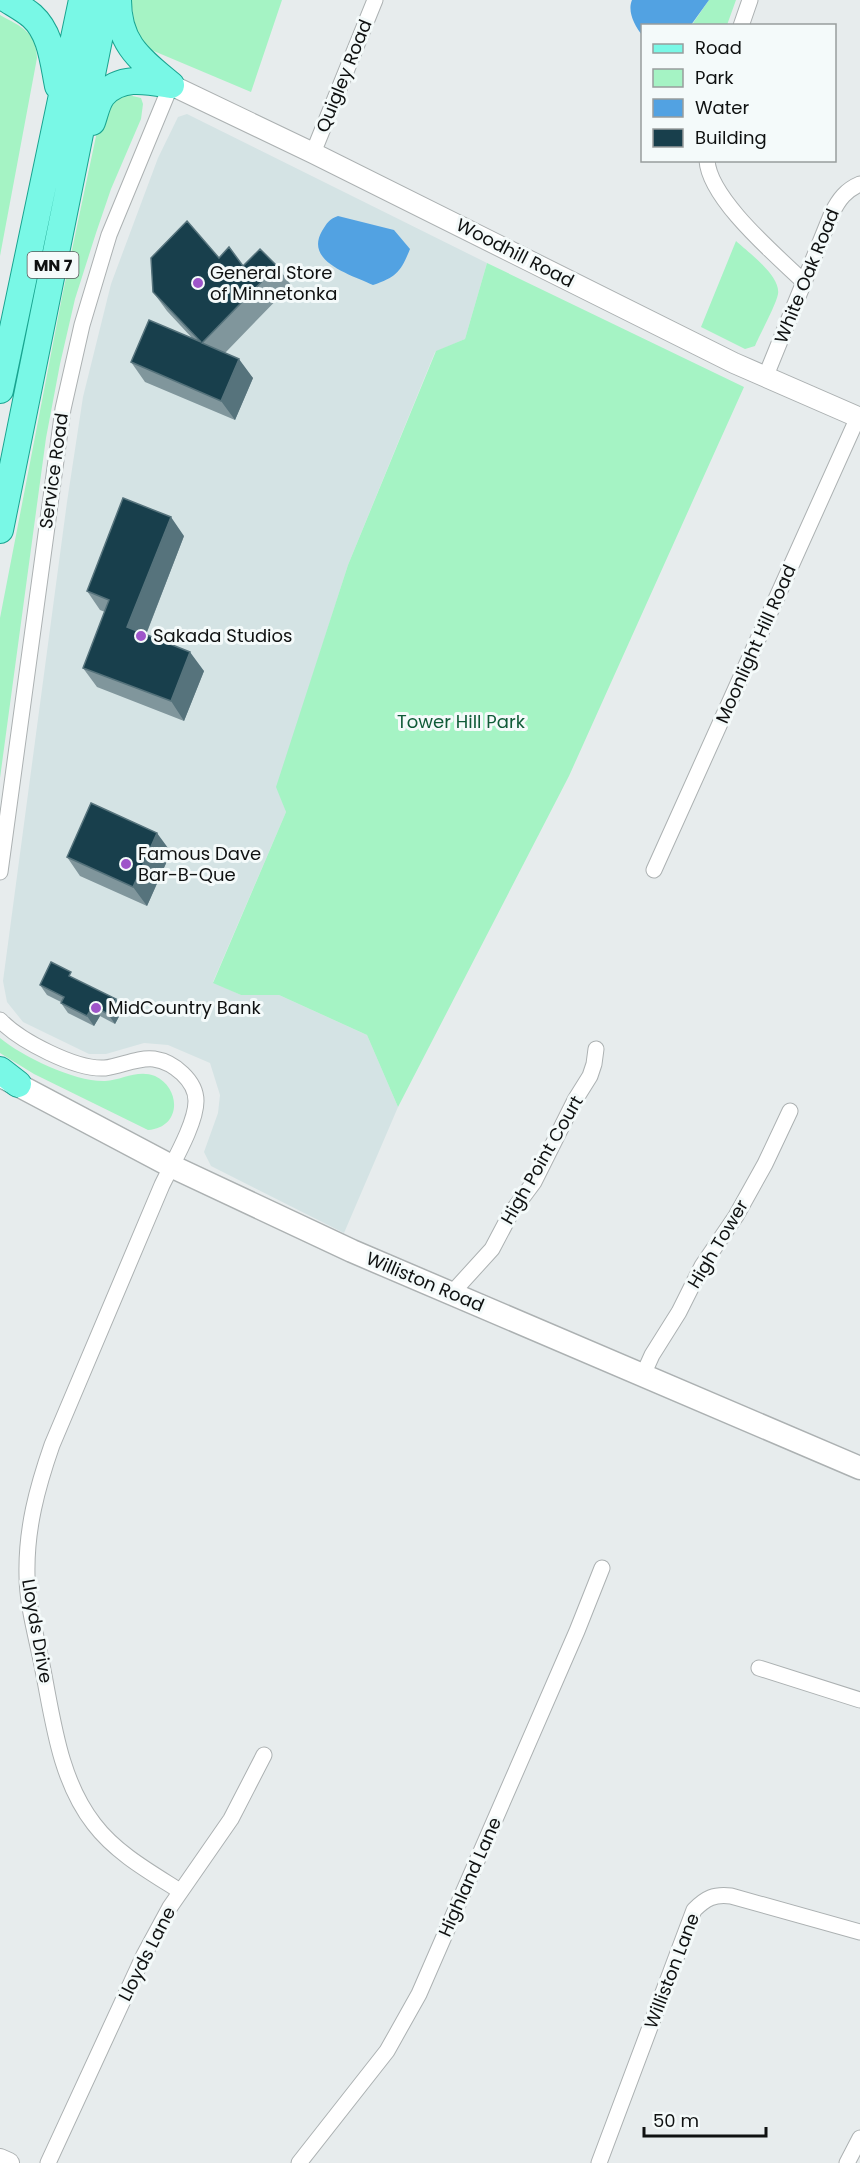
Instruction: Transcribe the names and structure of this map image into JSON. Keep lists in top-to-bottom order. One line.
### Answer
{"streets":{"main road":["MN 7","Williston Road"],"street":["Quigley Road","Woodhill Road","White Oak Road","Service Road","Moonlight Hill Road","High Point Court","High Tower","Lloyds Drive","Highland Lane","Lloyds Lane","Williston Lane"]},"crossings":[["Quigley Road","Woodhill Road"],["Woodhill Road","White Oak Road"],["Woodhill Road","Service Road"],["Woodhill Road","Moonlight Hill Road"],["High Point Court","Williston Road"],["High Tower","Williston Road"],["Williston Road","Lloyds Drive"],["Lloyds Drive","Lloyds Lane"]],"parks":["Tower Hill Park"],"places":["General Store of Minnetonka","Sakada Studios","Famous Dave Bar-B-Que","MidCountry Bank"],"legend":["Road","Park","Water","Building"],"scale_bar":"50 m"}
